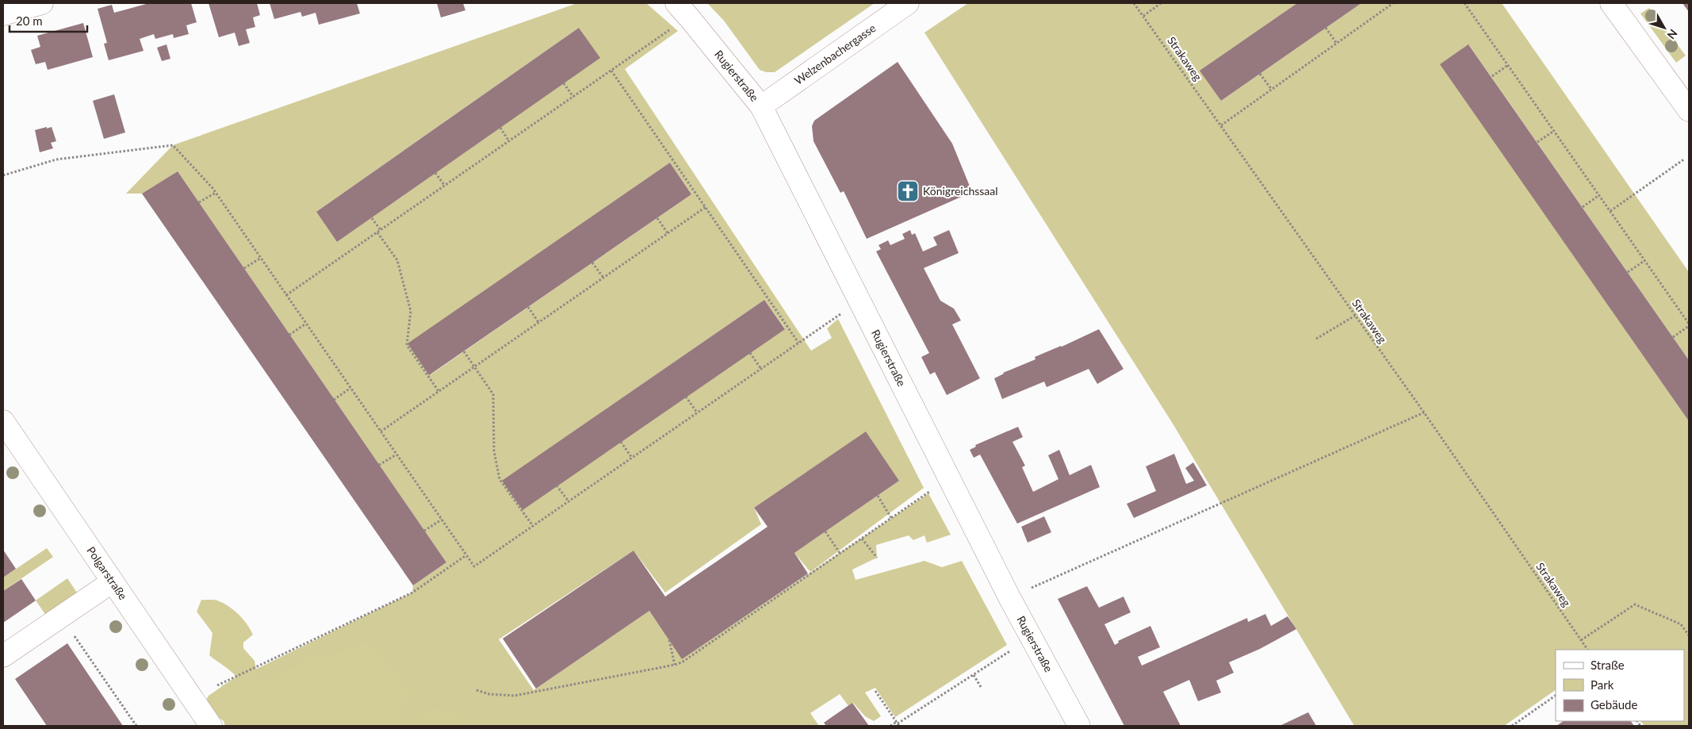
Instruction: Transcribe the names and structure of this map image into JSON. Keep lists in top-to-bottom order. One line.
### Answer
{"streets":{"street":["Welzenbachergasse","Rugierstraße","Polgarstraße"],"path":["Strakaweg"]},"crossings":[["Welzenbachergasse","Rugierstraße"]],"places":{"church":["Königreichssaal"]},"legend":["Straße","Park","Gebäude"],"scale_bar":"20 m","north":"bottom right"}
